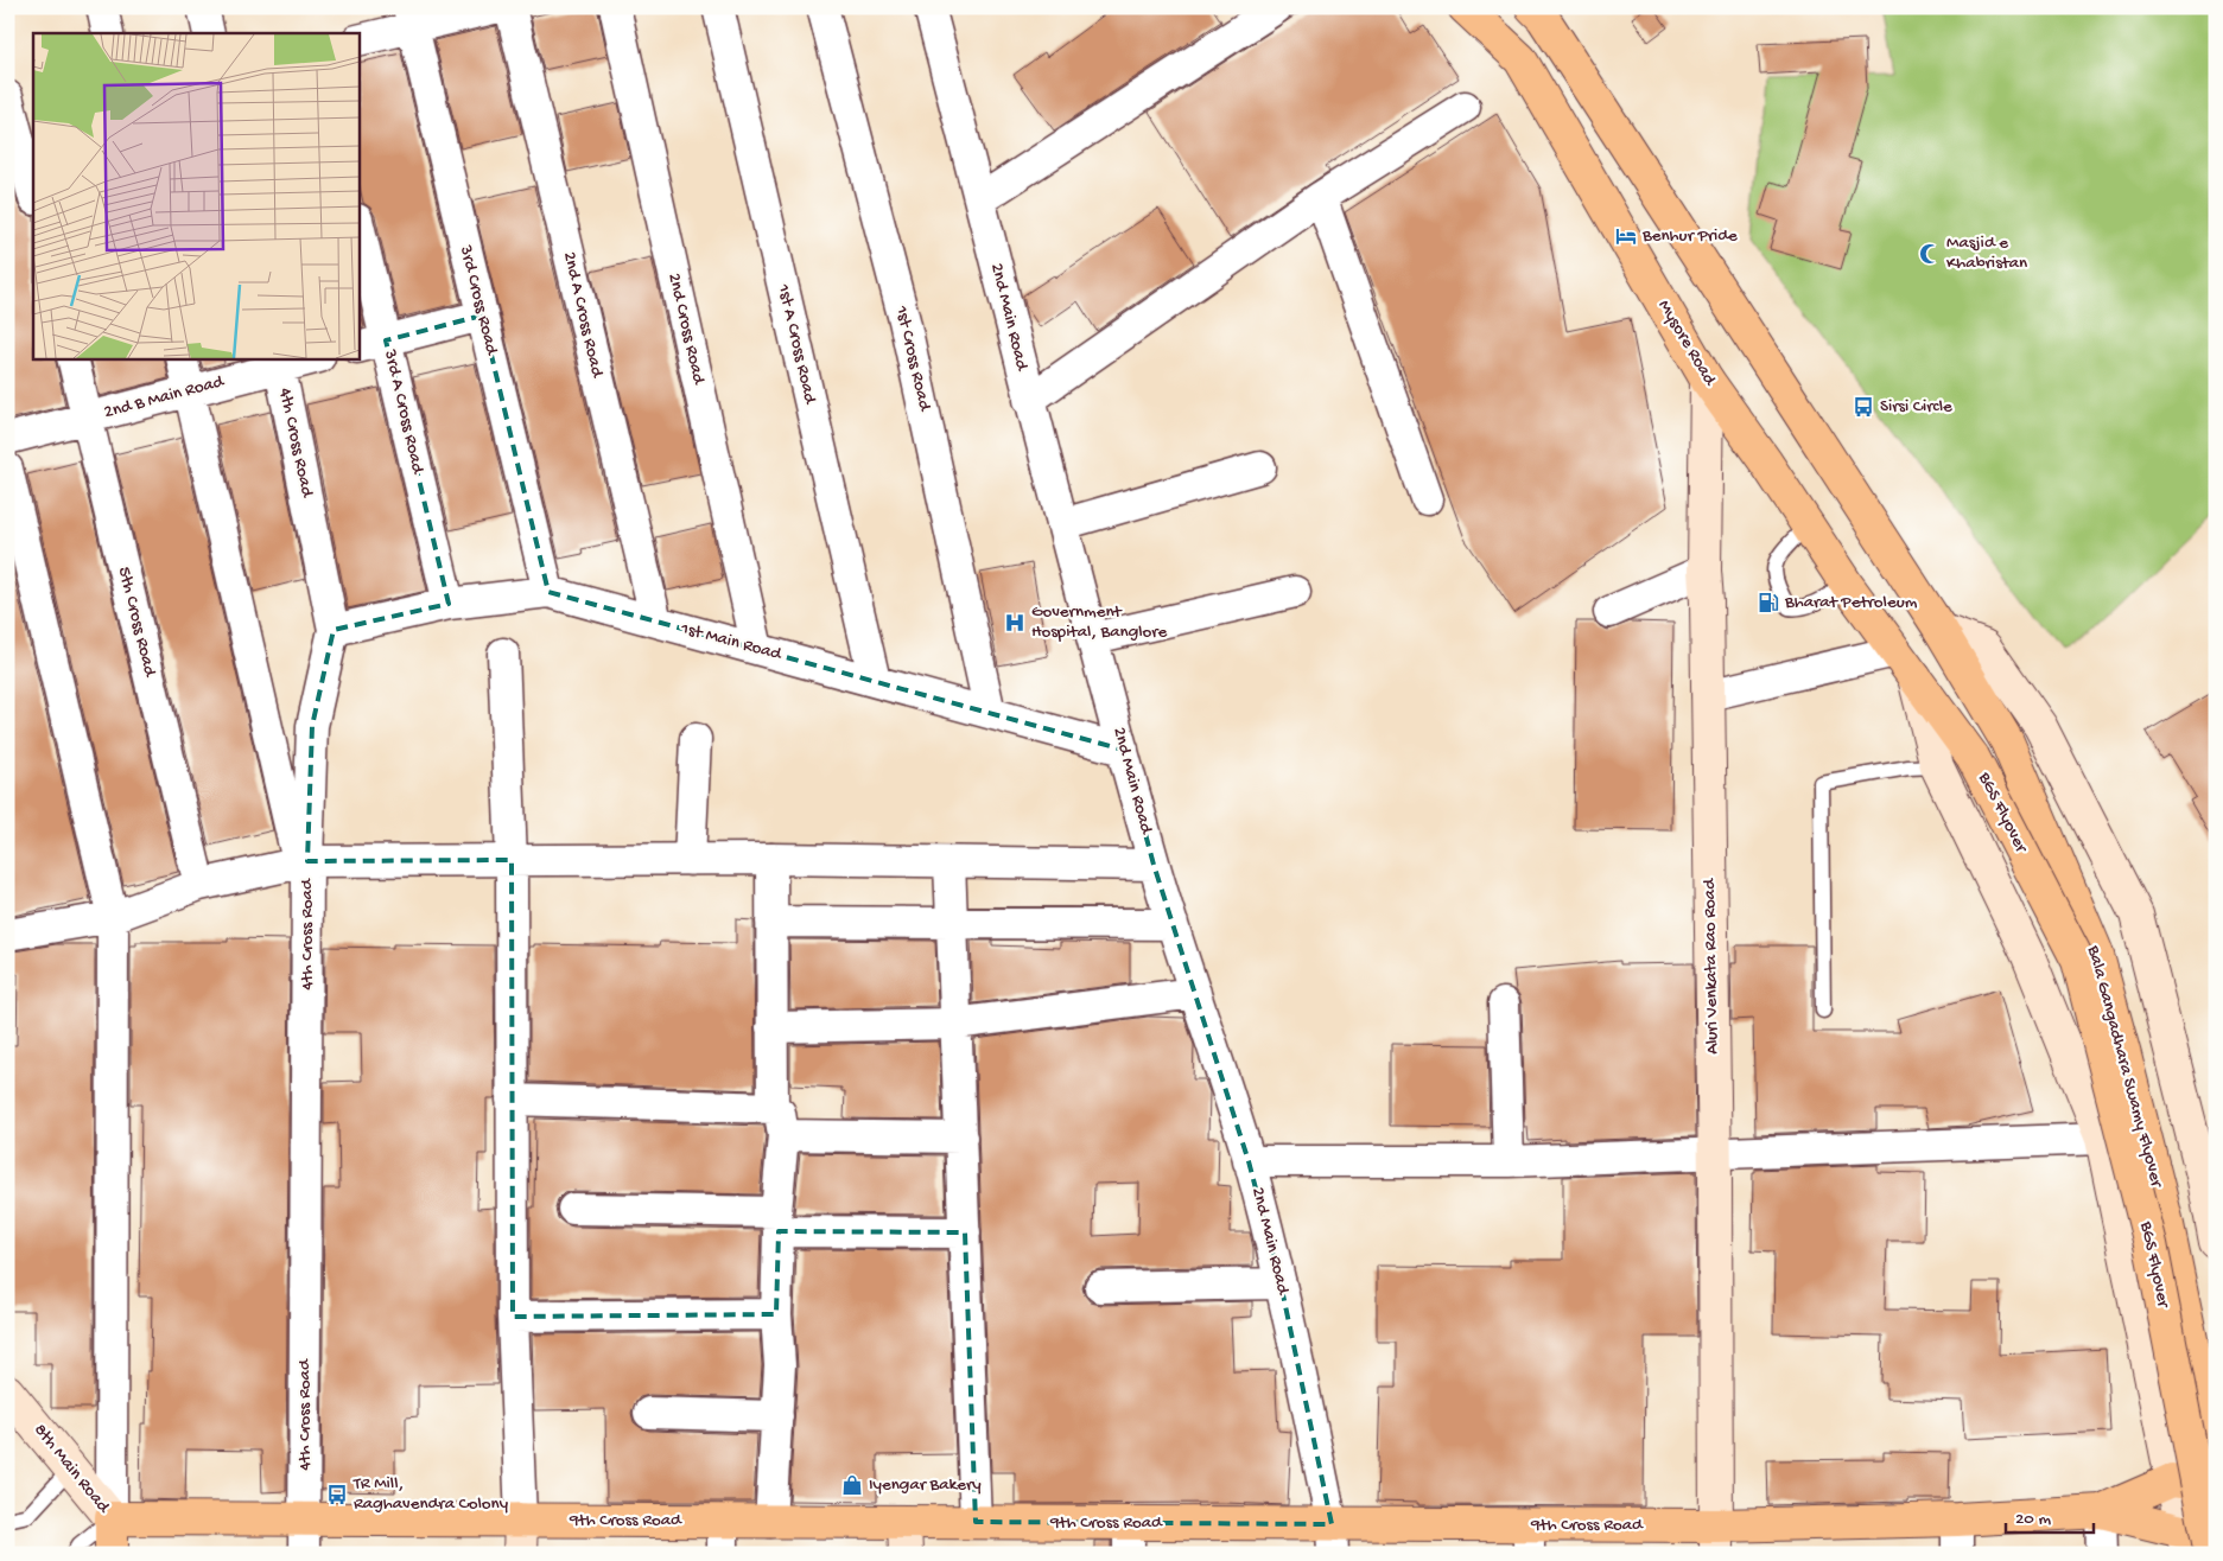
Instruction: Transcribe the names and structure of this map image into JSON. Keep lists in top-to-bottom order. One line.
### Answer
{"streets":{"main road":["Mysore Road","BGS Flyover","Aluri Venkata Rao Road","Bala Gangadhara Swamy Flyover","8th Main Road","9th Cross Road"],"street":["3rd Cross Road","2nd A Cross Road","2nd Main Road","2nd Cross Road","1st A Cross Road","1st Cross Road","2nd B Main Road","3rd A Cross Road","4th Cross Road","5th Cross Road","1st Main Road"]},"crossings":[["3rd Cross Road","1st Main Road"],["2nd A Cross Road","1st Main Road"],["2nd Main Road","1st Main Road"],["2nd Main Road","9th Cross Road"],["2nd Cross Road","1st Main Road"],["Mysore Road","BGS Flyover"],["Mysore Road","Aluri Venkata Rao Road"],["1st A Cross Road","1st Main Road"],["1st Cross Road","1st Main Road"],["2nd B Main Road","4th Cross Road"],["2nd B Main Road","5th Cross Road"],["3rd A Cross Road","1st Main Road"],["4th Cross Road","1st Main Road"],["4th Cross Road","9th Cross Road"],["Aluri Venkata Rao Road","9th Cross Road"],["8th Main Road","9th Cross Road"]],"places":{"hotel":["Benhur Pride"],"mosque":["Masjid e Khabristan"],"bus stop":["Sirsi Circle","TR Mill, Raghavendra Colony"],"fuel station":["Bharat Petroleum"],"hospital":["Government Hospital, Banglore"],"shop":["Iyengar Bakery"]},"scale_bar":"20 m"}
